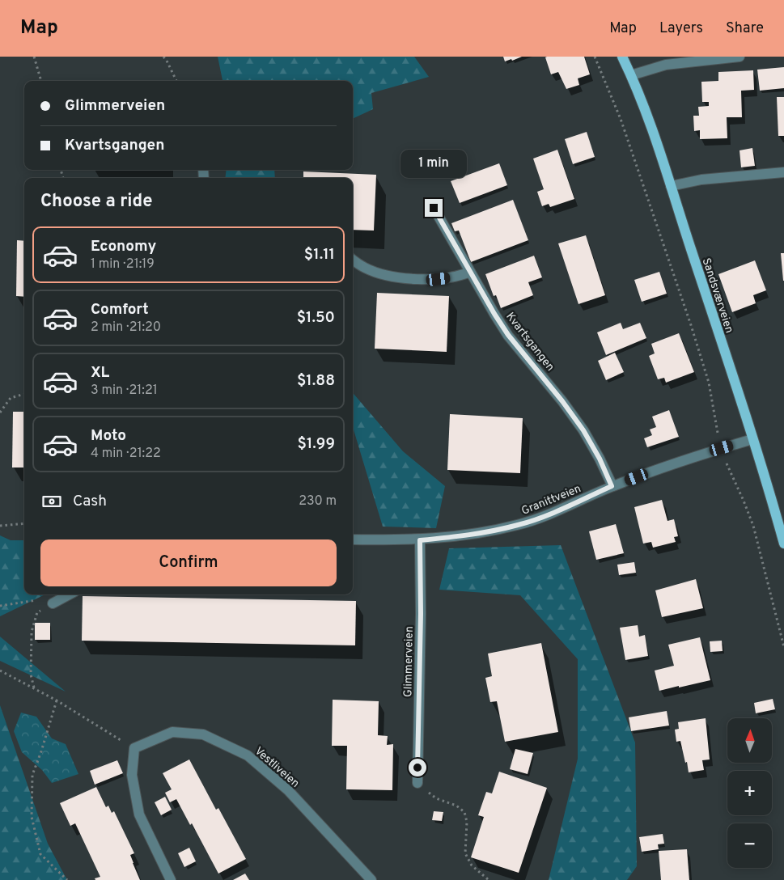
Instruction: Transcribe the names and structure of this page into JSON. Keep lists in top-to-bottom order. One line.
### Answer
{"streets":{"main road":["Sandsværveien"],"street":["Kvartsgangen","Granittveien","Glimmerveien","Vestliveien"]},"crossings":[["Sandsværveien","Granittveien"],["Kvartsgangen","Granittveien"],["Granittveien","Glimmerveien"]],"north":"top","page":{"header":"Map","nav":["Map","Layers","Share"],"banner":["Glimmerveien","Kvartsgangen"],"bubble":"1 min","heading":"Choose a ride","list":[{"name":"Economy","note":"1 min · 21:19","value":"$1.11"},{"name":"Comfort","note":"2 min · 21:20","value":"$1.50"},{"name":"XL","note":"3 min · 21:21","value":"$1.88"},{"name":"Moto","note":"4 min · 21:22","value":"$1.99"}],"pay":["Cash","230 m"],"buttons":"Confirm","map_buttons":["+","−"]}}
